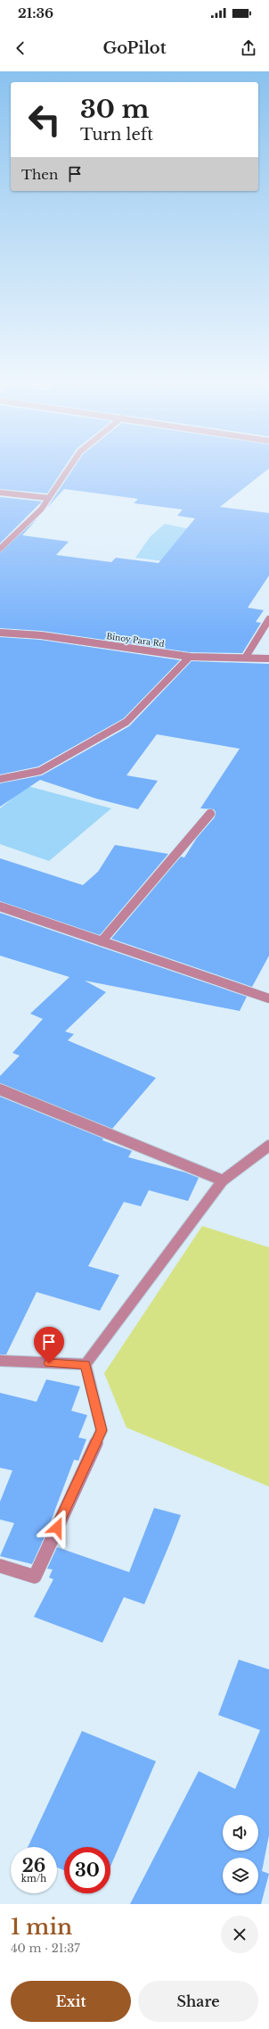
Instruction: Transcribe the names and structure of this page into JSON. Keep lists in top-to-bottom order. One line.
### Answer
{"streets":{"street":["Binoy Para Rd"]},"page":{"status":"21:36","header":"GoPilot","turn":["30 m","Turn left"],"then":"Then","speed":"26 km/h","limit":"30","heading":["1 min","40 m · 21:37"],"buttons":["Exit","Share"]}}
